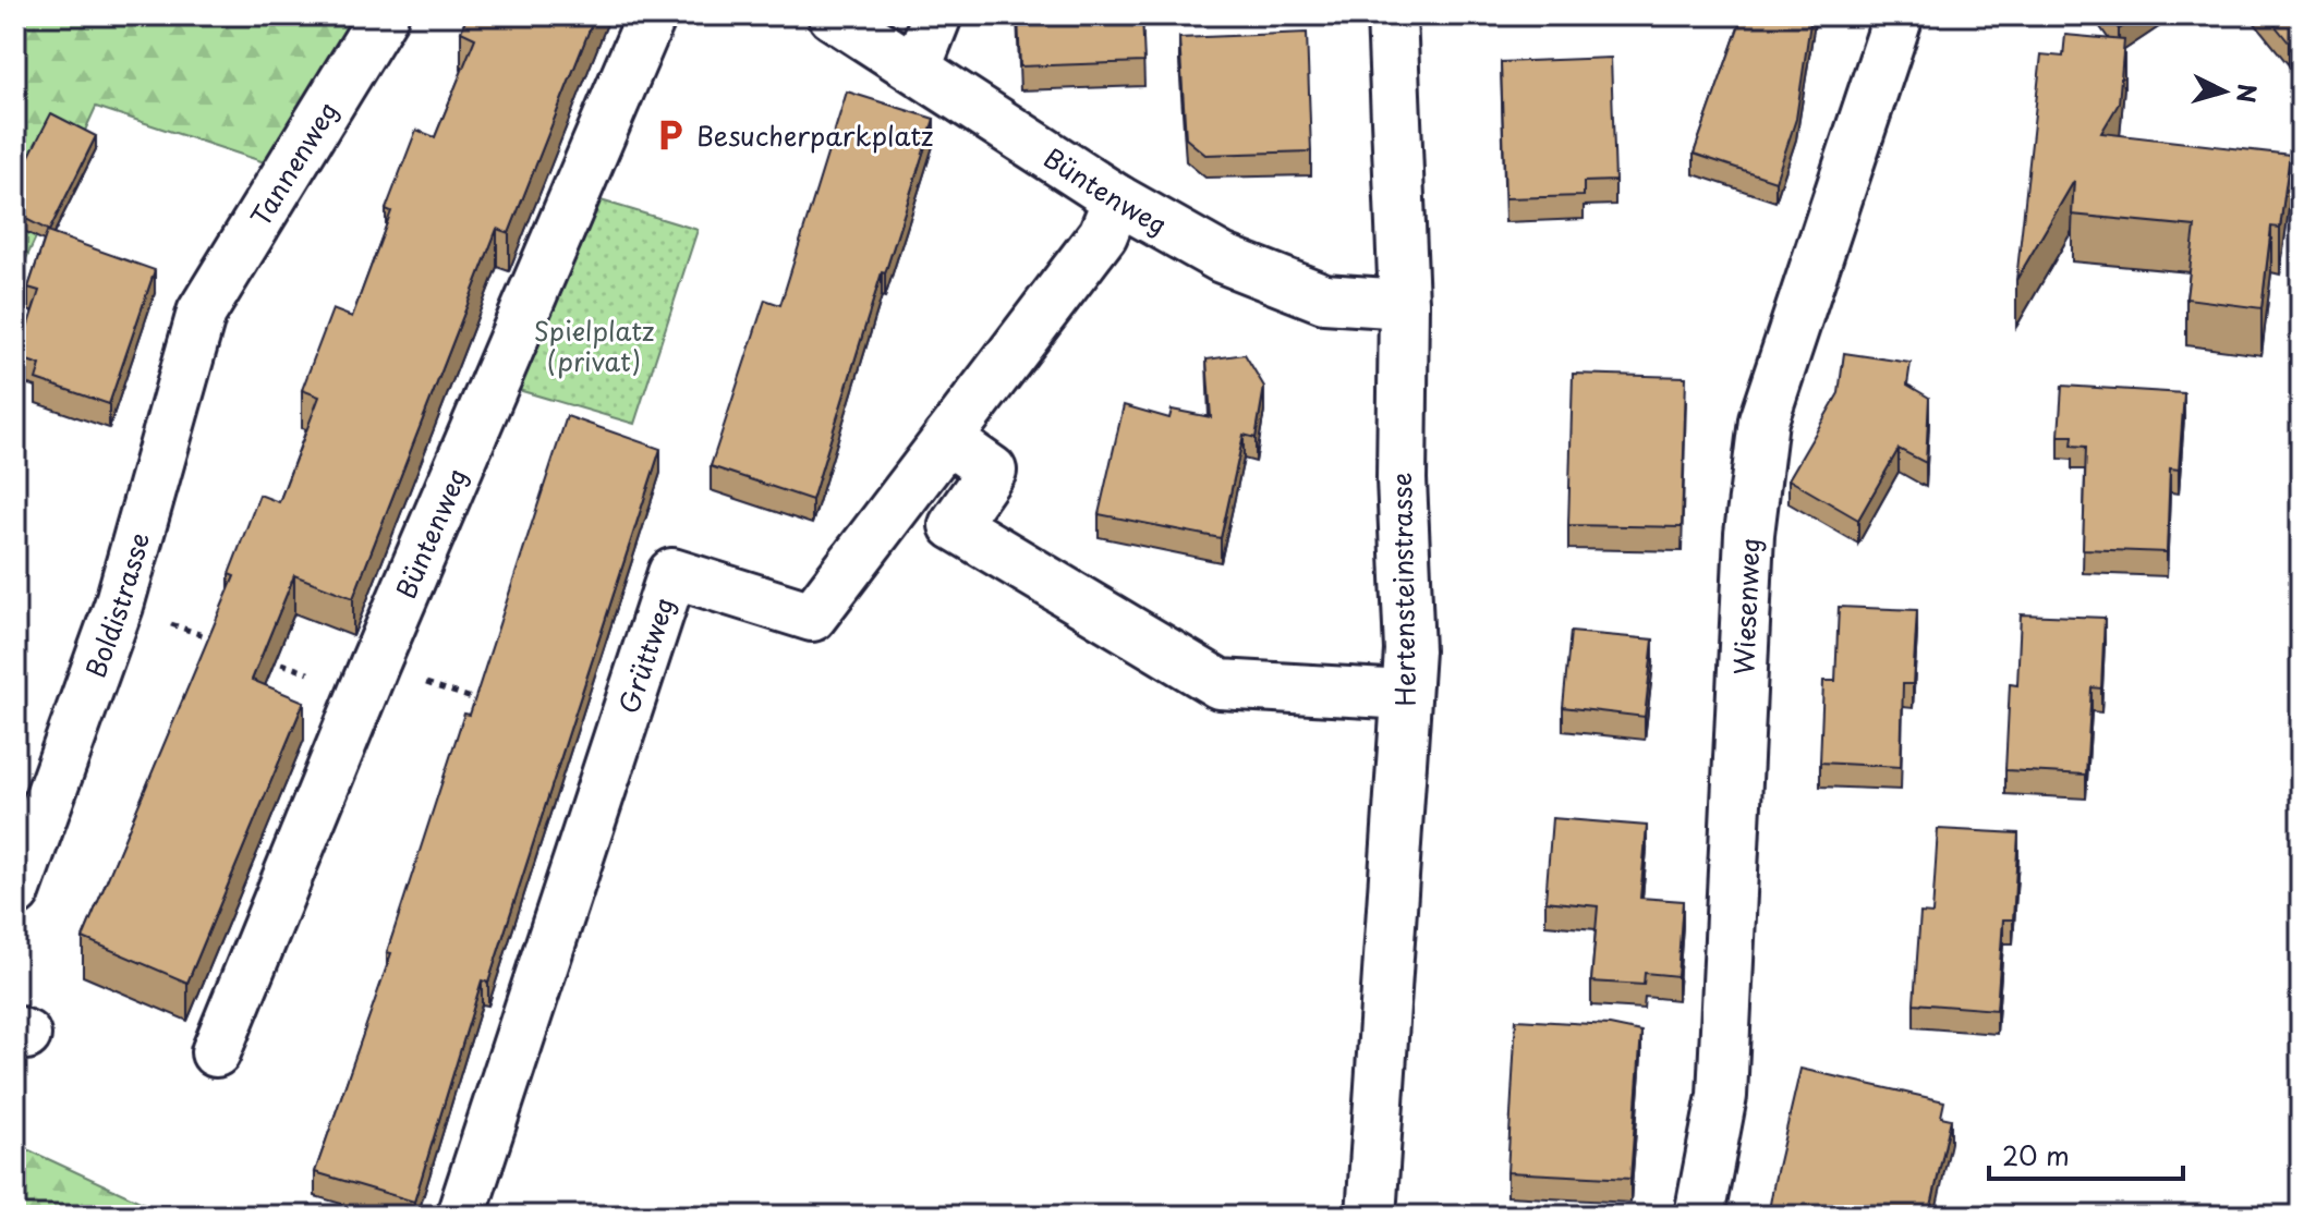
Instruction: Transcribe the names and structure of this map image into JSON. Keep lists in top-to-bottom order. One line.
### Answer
{"streets":{"street":["Tannenweg","Büntenweg","Hertensteinstrasse","Boldistrasse","Wiesenweg","Grüttweg"]},"crossings":[["Tannenweg","Boldistrasse"],["Büntenweg","Hertensteinstrasse"],["Büntenweg","Grüttweg"]],"parks":["Spielplatz (privat)"],"places":{"parking":["Besucherparkplatz"]},"scale_bar":"20 m","north":"right"}
